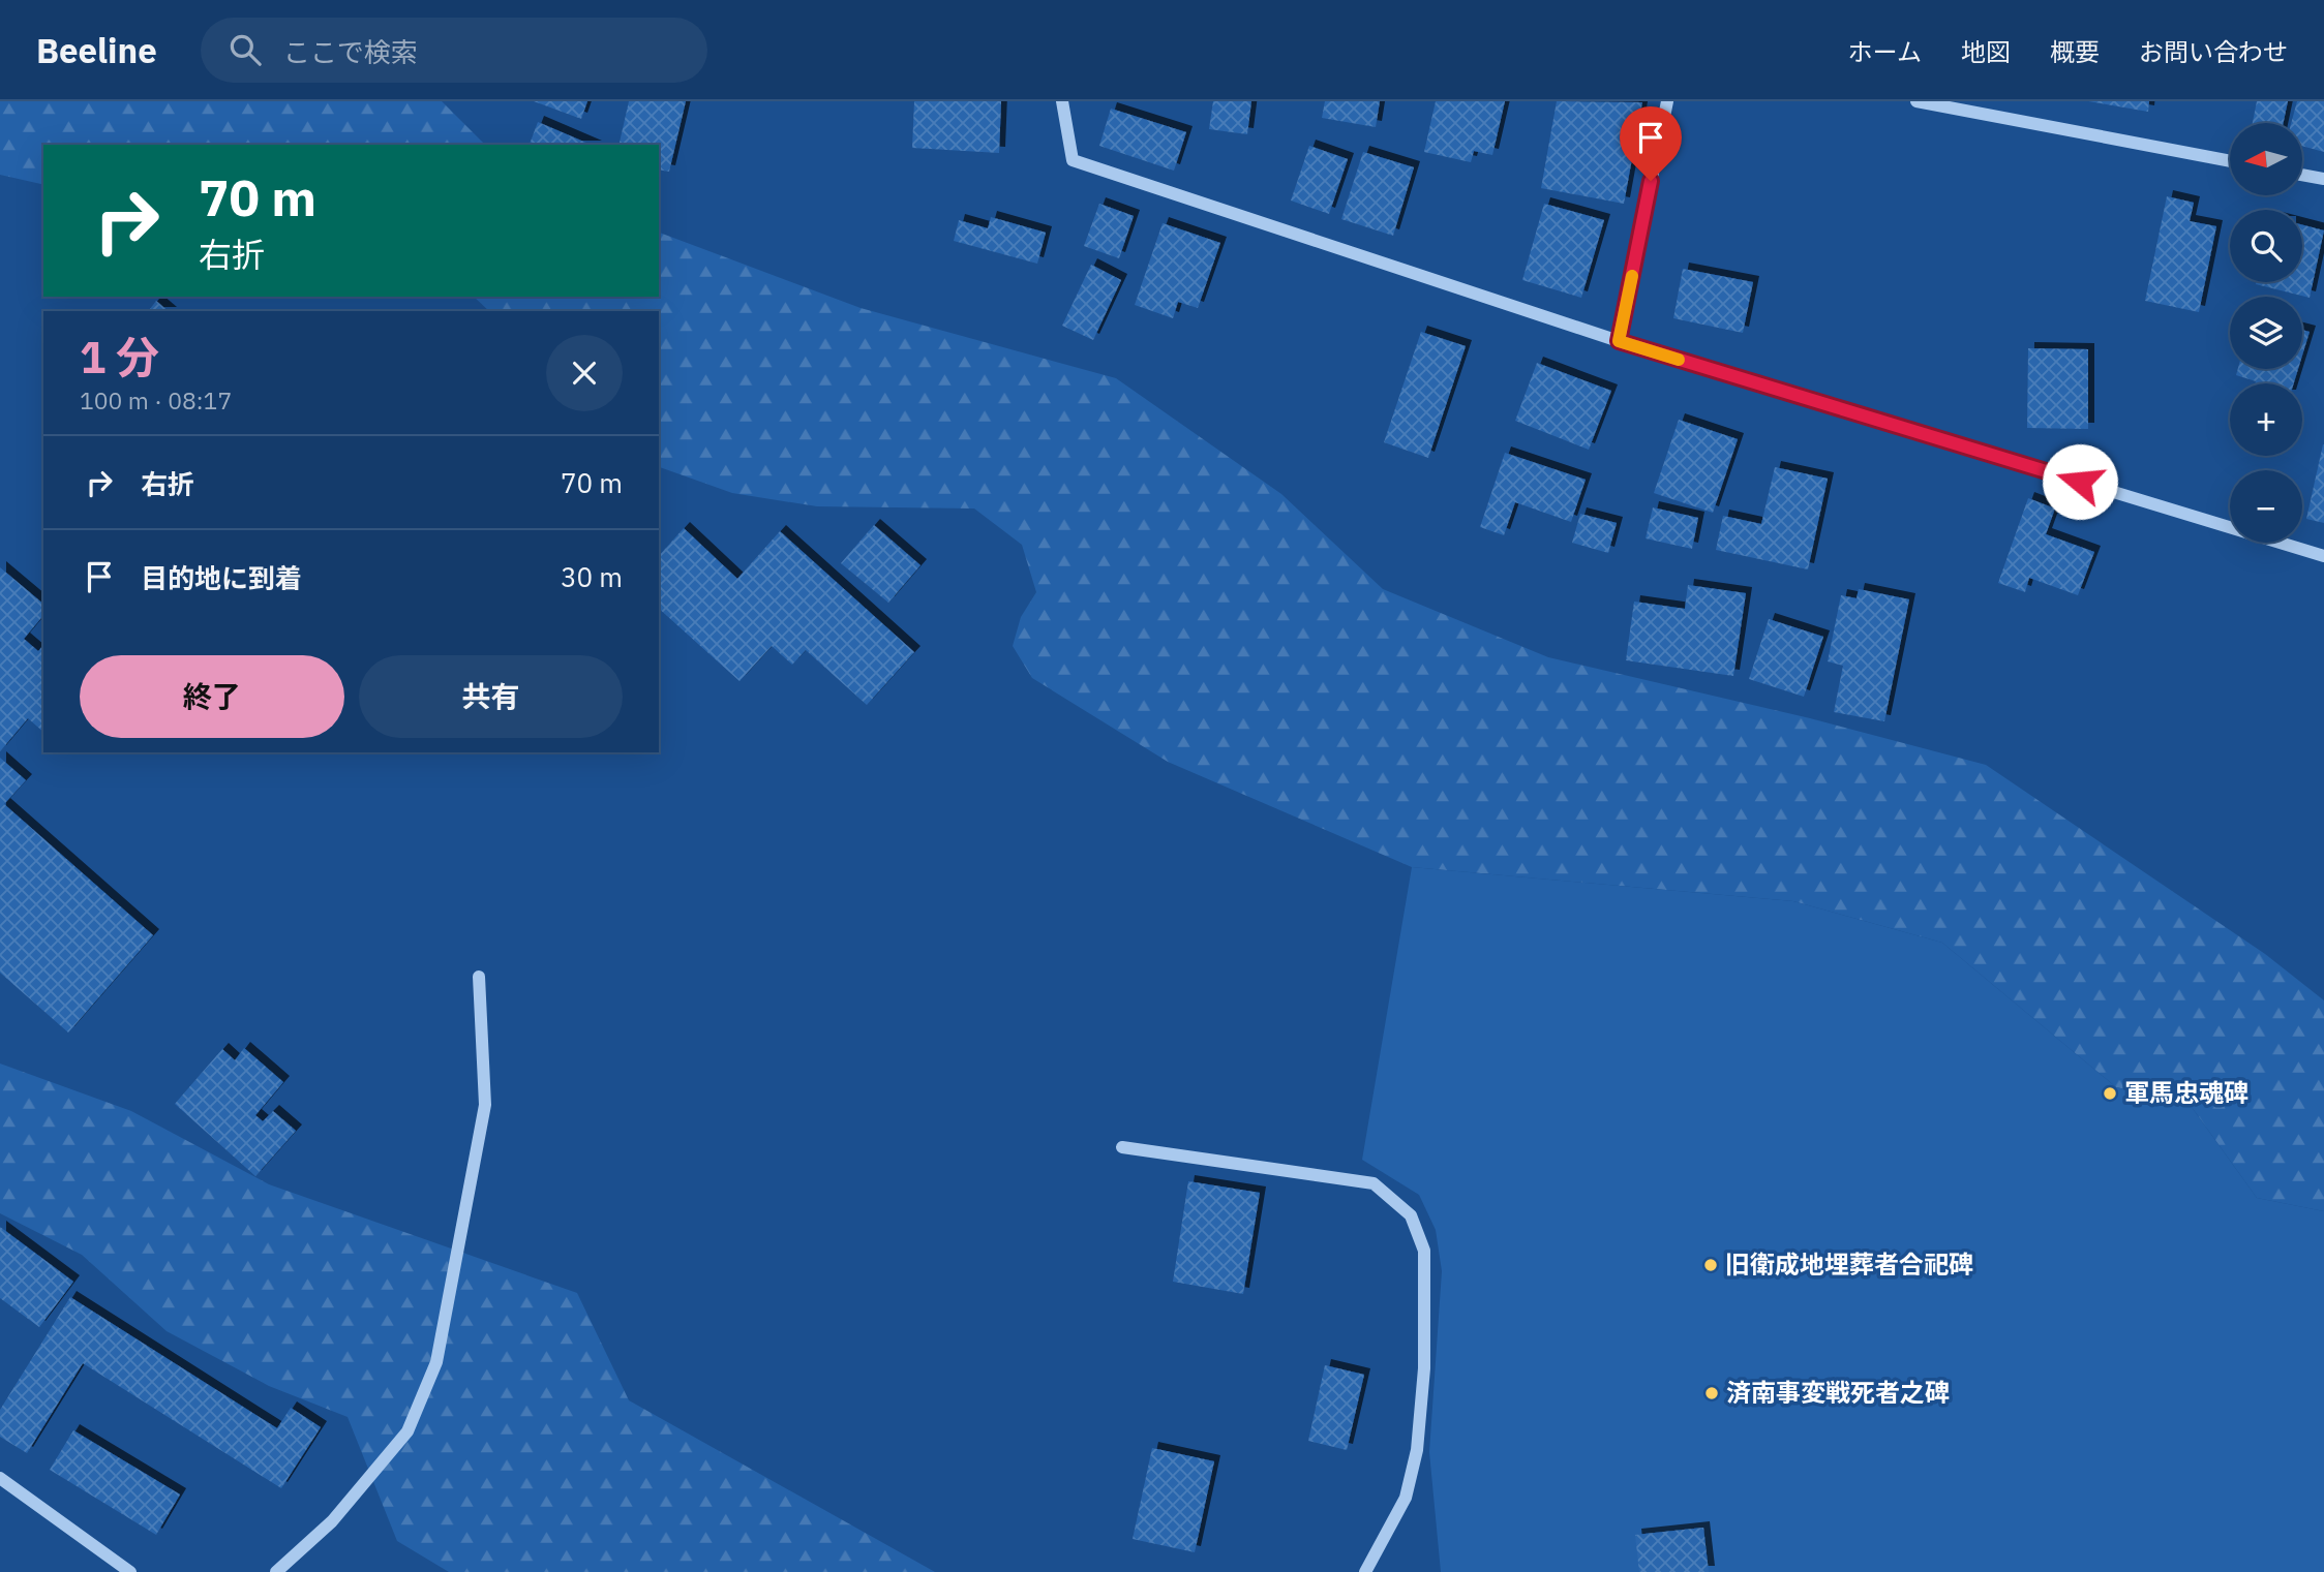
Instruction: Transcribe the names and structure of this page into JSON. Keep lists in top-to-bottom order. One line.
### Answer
{"places":["軍馬忠魂碑","旧衛成地埋葬者合祀碑","済南事変戦死者之碑"],"north":"left","page":{"header":"Beeline","search":"ここで検索","nav":["ホーム","地図","概要","お問い合わせ"],"map_buttons":["+","−"],"turn":["70 m","右折"],"heading":["1 分","100 m · 08:17"],"list":[{"name":"右折","value":"70 m"},{"name":"目的地に到着","value":"30 m"}],"buttons":["終了","共有"]}}
